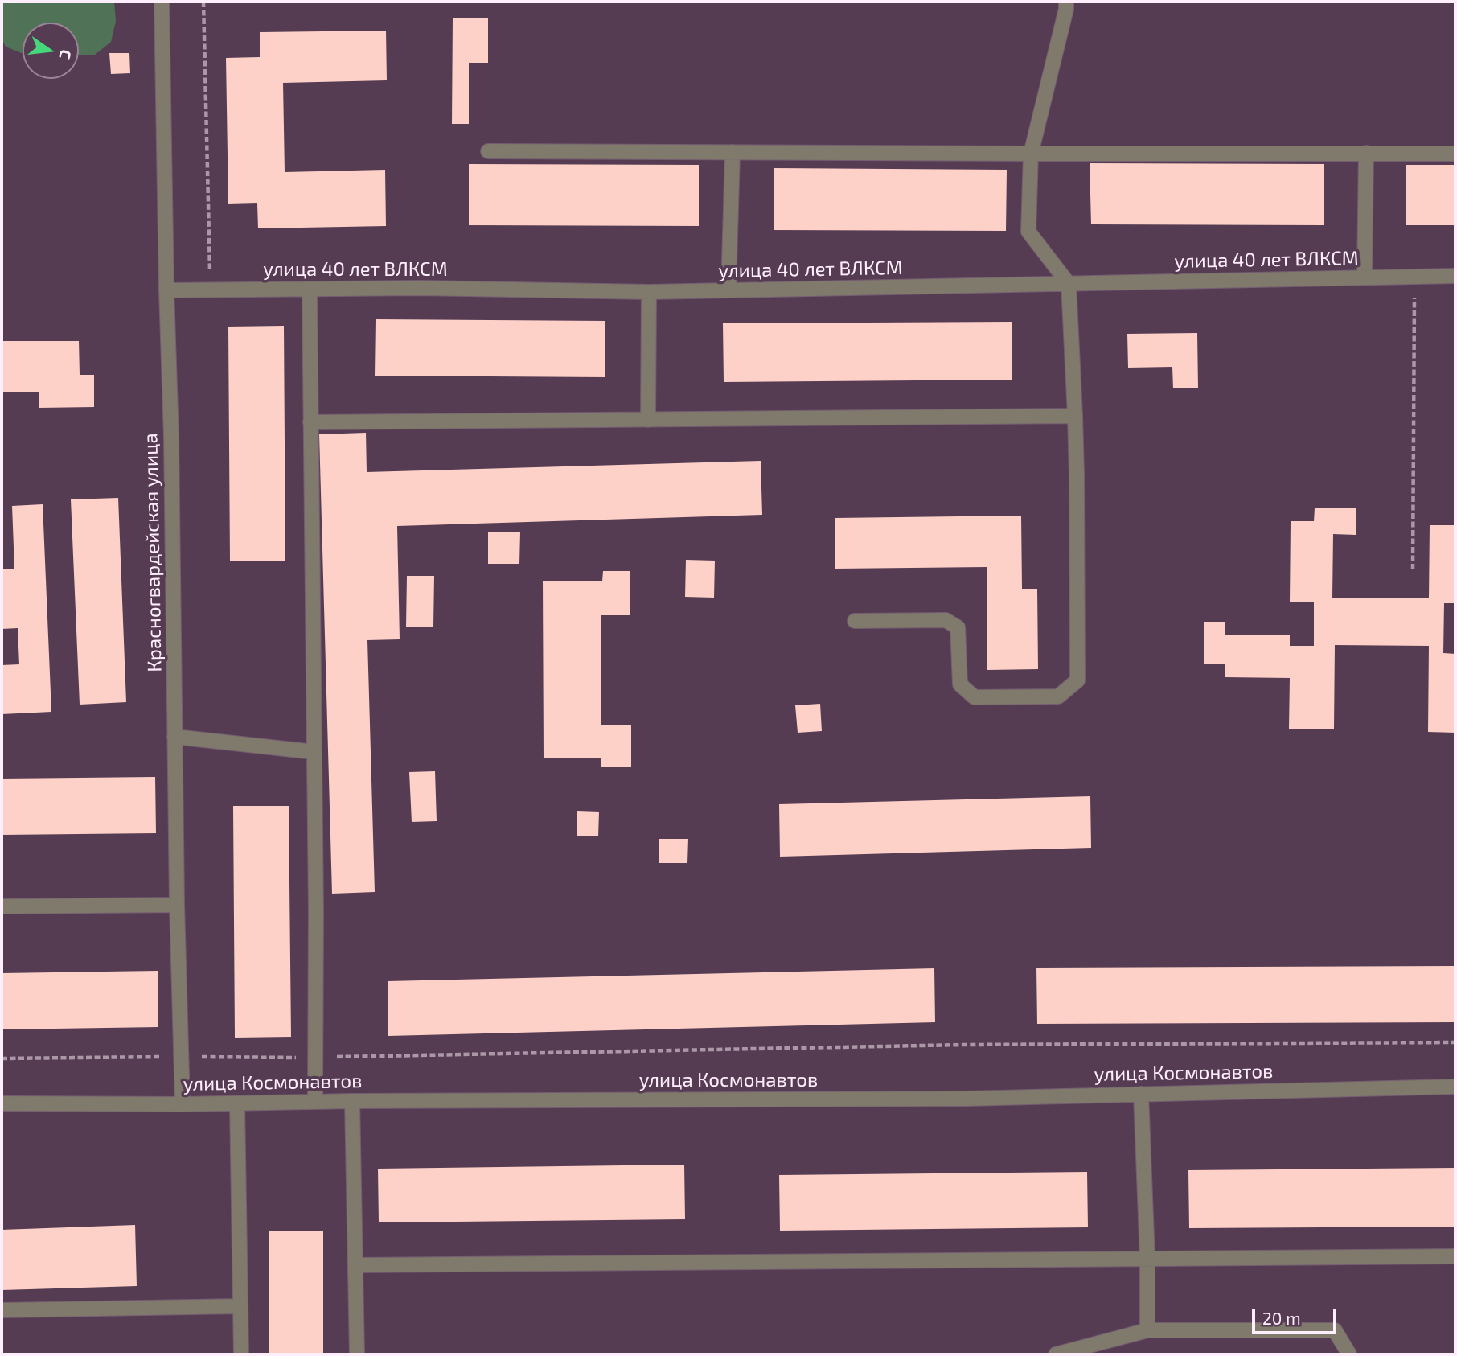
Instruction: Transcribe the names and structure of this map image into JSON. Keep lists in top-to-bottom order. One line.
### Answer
{"streets":{"street":["улица 40 лет ВЛКСМ","Красногвардейская улица","улица Космонавтов"]},"crossings":[["улица 40 лет ВЛКСМ","Красногвардейская улица"],["Красногвардейская улица","улица Космонавтов"]],"scale_bar":"20 m","north":"right"}
